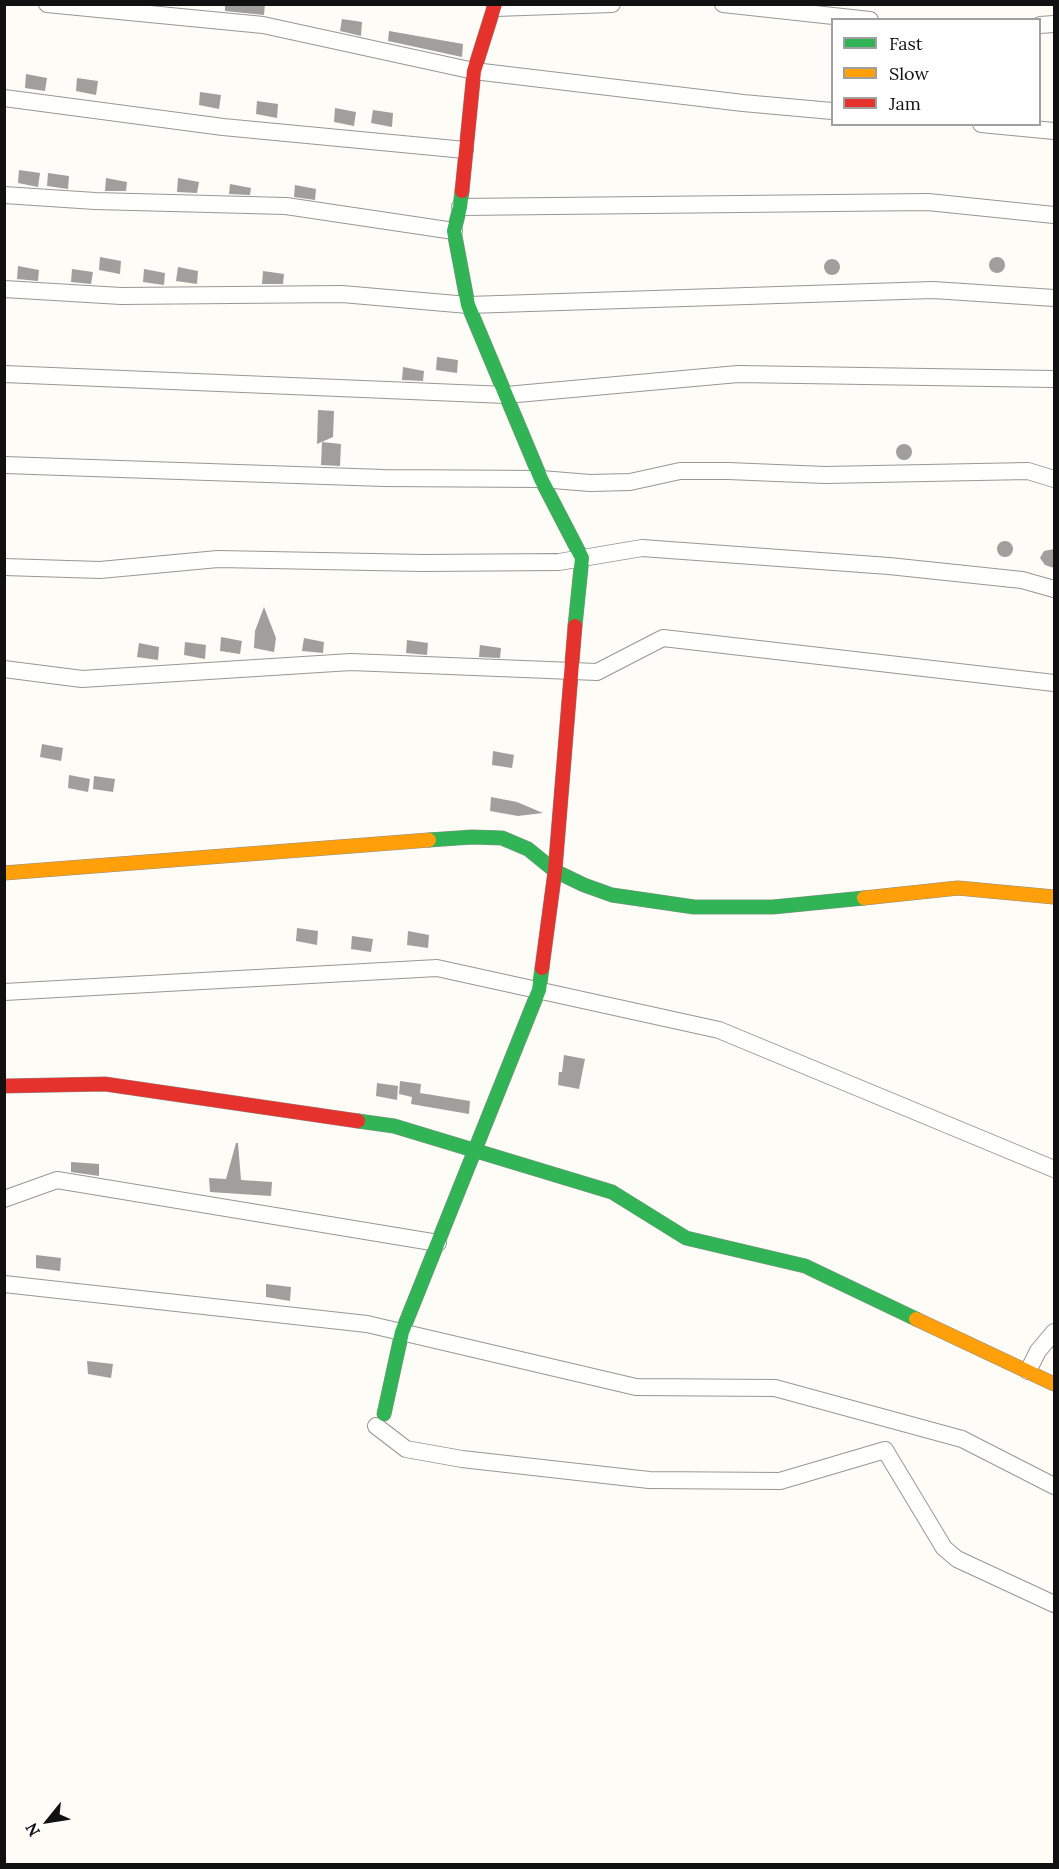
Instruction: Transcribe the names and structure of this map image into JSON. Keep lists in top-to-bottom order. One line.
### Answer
{"legend":["Fast","Slow","Jam"],"north":"bottom left"}
